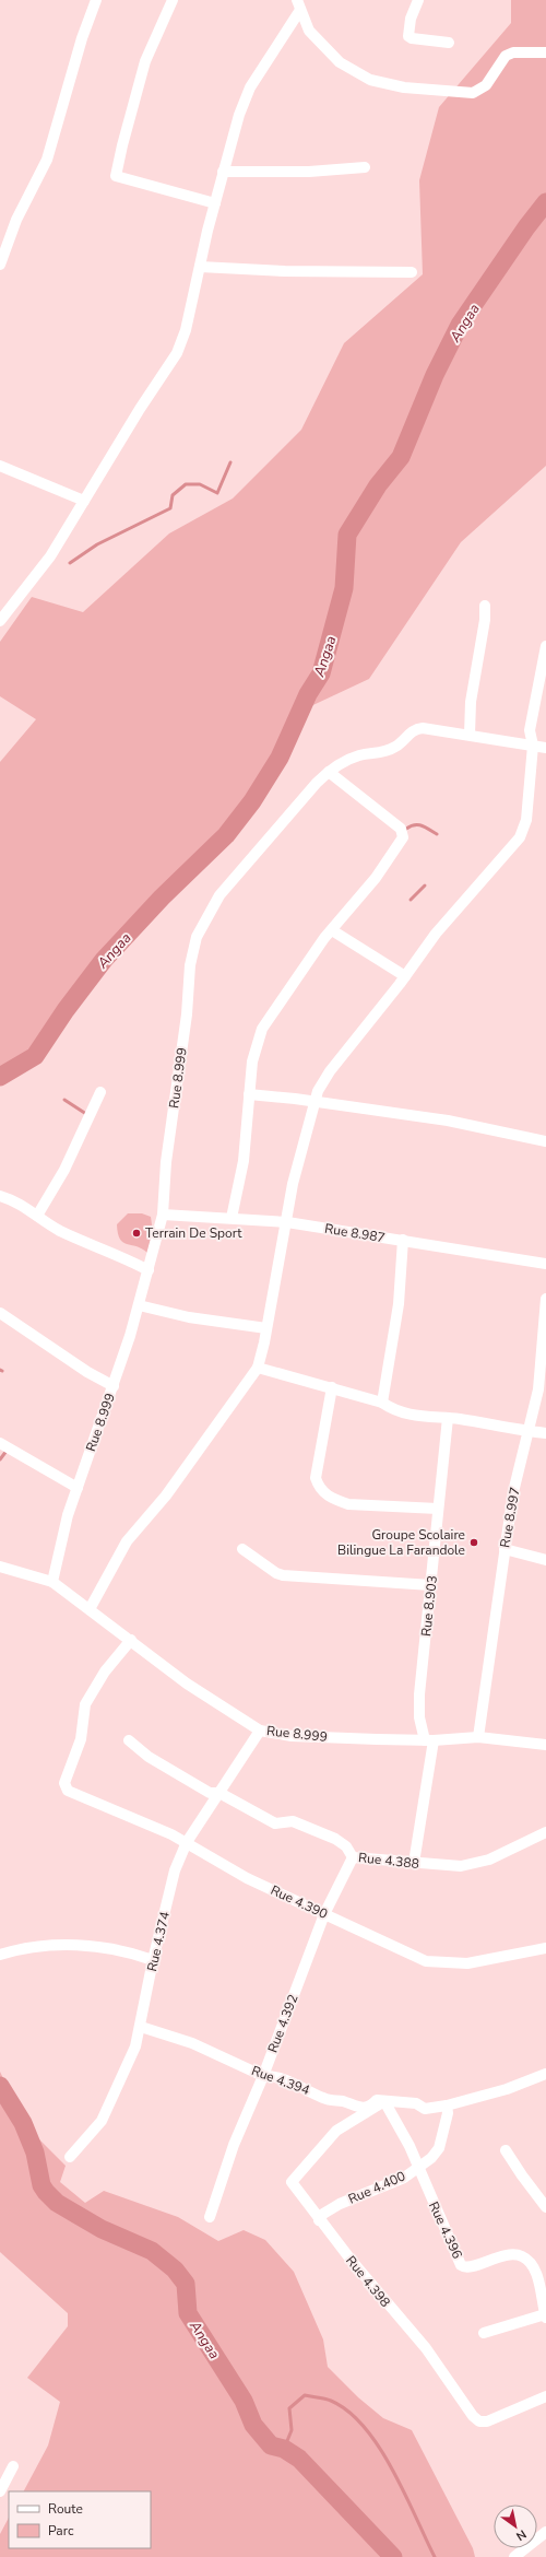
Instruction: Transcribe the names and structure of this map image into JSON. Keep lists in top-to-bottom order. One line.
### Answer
{"streets":{"street":["Rue 8.999","Rue 8.987","Rue 8.997","Rue 8.903","Rue 4.388","Rue 4.390","Rue 4.374","Rue 4.392","Rue 4.394","Rue 4.400","Rue 4.396","Rue 4.398"]},"crossings":[["Rue 8.999","Rue 8.987"],["Rue 8.999","Rue 8.997"],["Rue 8.999","Rue 8.903"],["Rue 8.999","Rue 4.390"],["Rue 8.999","Rue 4.374"],["Rue 8.903","Rue 4.388"],["Rue 4.388","Rue 4.374"],["Rue 4.388","Rue 4.392"],["Rue 4.390","Rue 4.374"],["Rue 4.390","Rue 4.392"],["Rue 4.374","Rue 4.394"],["Rue 4.392","Rue 4.394"],["Rue 4.394","Rue 4.400"],["Rue 4.394","Rue 4.396"],["Rue 4.394","Rue 4.398"],["Rue 4.400","Rue 4.396"],["Rue 4.400","Rue 4.398"],["Rue 4.396","Rue 4.398"]],"water":["Angaa"],"places":["Terrain De Sport","Groupe Scolaire Bilingue La Farandole"],"legend":["Route","Parc"],"north":"bottom right"}
